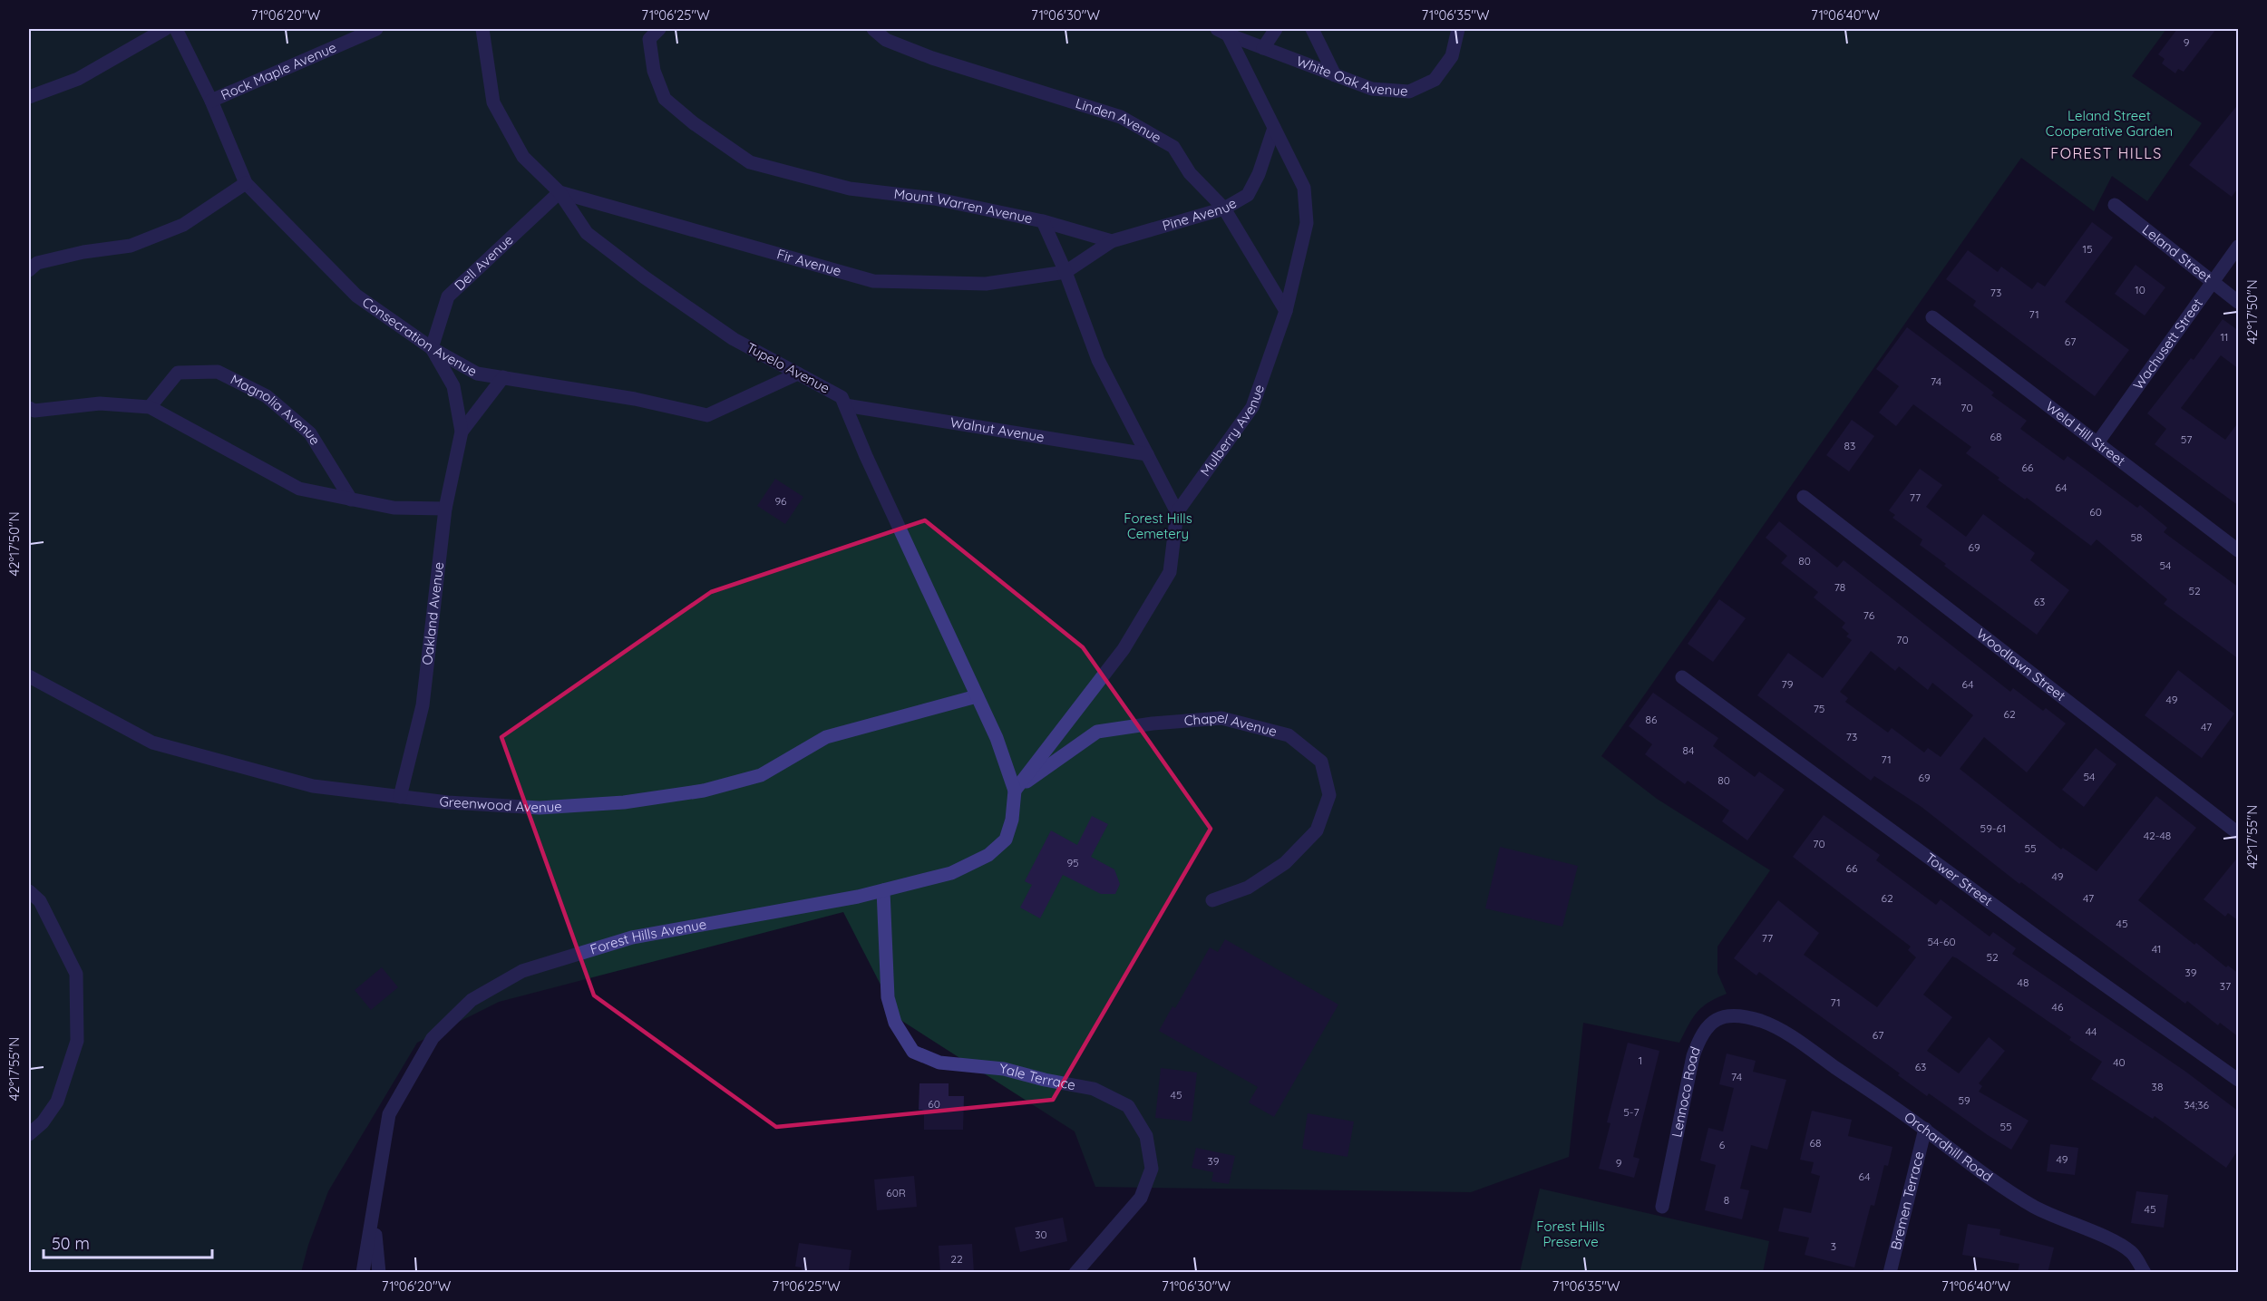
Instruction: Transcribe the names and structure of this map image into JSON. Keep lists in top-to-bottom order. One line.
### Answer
{"streets":{"street":["Rock Maple Avenue","White Oak Avenue","Linden Avenue","Mount Warren Avenue","Pine Avenue","Leland Street","Fir Avenue","Dell Avenue","Consecration Avenue","Wachusett Street","Tupelo Avenue","Magnolia Avenue","Mulberry Avenue","Walnut Avenue","Weld Hill Street","Oakland Avenue","Woodlawn Street","Chapel Avenue","Greenwood Avenue","Tower Street","Forest Hills Avenue","Yale Terrace","Lennoco Road","Orchardhill Road","Bremen Terrace"]},"crossings":[["Rock Maple Avenue","Consecration Avenue"],["White Oak Avenue","Mulberry Avenue"],["Linden Avenue","Pine Avenue"],["Linden Avenue","Mulberry Avenue"],["Mount Warren Avenue","Pine Avenue"],["Mount Warren Avenue","Fir Avenue"],["Mount Warren Avenue","Mulberry Avenue"],["Mount Warren Avenue","Walnut Avenue"],["Pine Avenue","Fir Avenue"],["Pine Avenue","Mulberry Avenue"],["Leland Street","Wachusett Street"],["Fir Avenue","Dell Avenue"],["Fir Avenue","Tupelo Avenue"],["Dell Avenue","Consecration Avenue"],["Dell Avenue","Tupelo Avenue"],["Dell Avenue","Oakland Avenue"],["Consecration Avenue","Tupelo Avenue"],["Consecration Avenue","Oakland Avenue"],["Wachusett Street","Weld Hill Street"],["Tupelo Avenue","Mulberry Avenue"],["Tupelo Avenue","Walnut Avenue"],["Tupelo Avenue","Chapel Avenue"],["Tupelo Avenue","Greenwood Avenue"],["Tupelo Avenue","Forest Hills Avenue"],["Mulberry Avenue","Chapel Avenue"],["Mulberry Avenue","Forest Hills Avenue"],["Oakland Avenue","Greenwood Avenue"],["Chapel Avenue","Forest Hills Avenue"],["Forest Hills Avenue","Yale Terrace"],["Lennoco Road","Orchardhill Road"],["Orchardhill Road","Bremen Terrace"]],"districts":["FOREST HILLS"],"parks":["Leland Street Cooperative Garden","Forest Hills Cemetery","Forest Hills Preserve"],"house_numbers":["9","15","10","73","71","11","67","74","70","68","57","83","66","64","77","96","60","58","69","80","54","78","52","63","76","70","79","64","49","75","62","86","47","73","84","71","54","69","80","59-61","42-48","70","55","95","66","49","62","47","45","77","54-60","41","52","39","48","37","71","46","44","67","1","40","63","74","38","45","59","60","34;36","5-7","55","68","6","49","39","9","64","60R","8","45","30","3","22"],"scale_bar":"50 m","coordinates":["71°06'20\"W","71°06'25\"W","71°06'30\"W","71°06'35\"W","71°06'40\"W","42°17'50\"N","42°17'55\"N"]}
